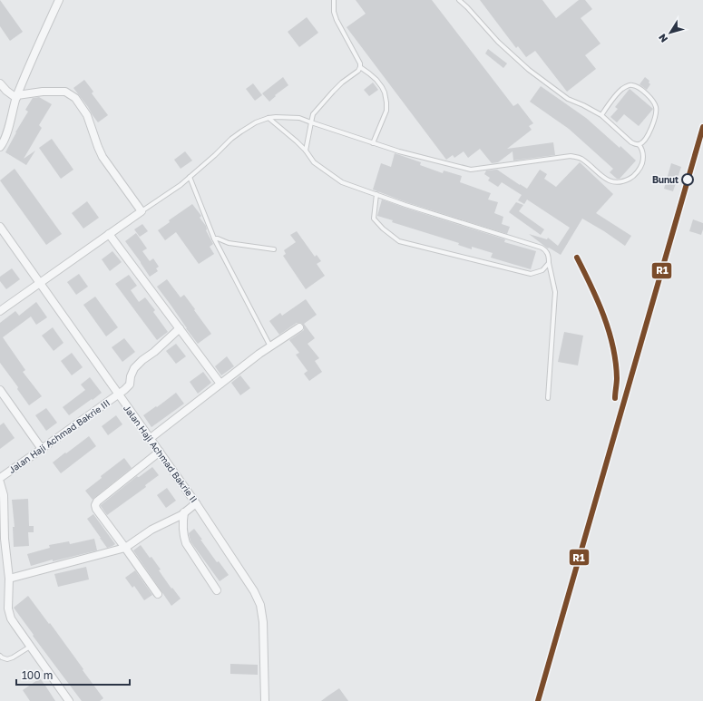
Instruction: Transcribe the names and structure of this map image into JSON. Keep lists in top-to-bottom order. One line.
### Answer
{"streets":{"street":["Jalan Haji Achmad Bakrie III","Jalan Haji Achmad Bakrie II"]},"crossings":[["Jalan Haji Achmad Bakrie III","Jalan Haji Achmad Bakrie II"]],"places":["Bunut"],"lines":["transit line R1"],"scale_bar":"100 m","north":"bottom left"}
